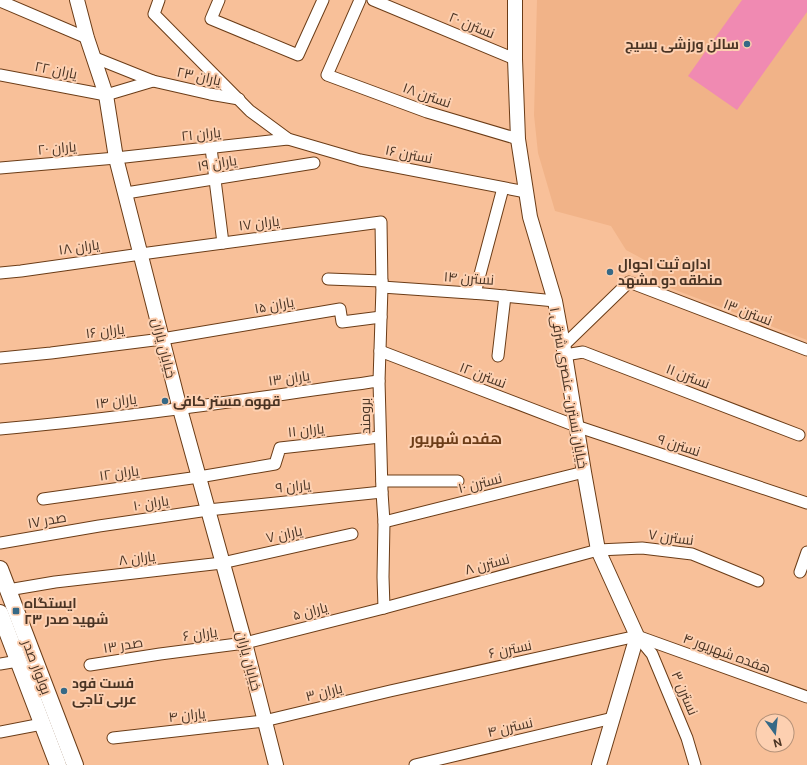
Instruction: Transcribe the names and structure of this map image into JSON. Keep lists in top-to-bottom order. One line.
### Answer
{"streets":{"main road":["بولوار صدر"],"street":["نسترن ۲۰","یاران ۲۲","یاران ۲۳","نسترن ۱۸","یاران ۲۱","یاران ۲۰","نسترن ۱۶","یاران ۱۹","یاران ۱۷","یاران ۱۸","نسترن ۱۴","یاران ۱۵","نسترن ۱۳","یاران ۱۶","خیابان یاران","نسترن ۱۲","نسترن ۱۱","یاران ۱۳","خیابان نسترن - عنصری شرقی ۱","یاران ۱۴","برومند","یاران ۱۱","نسترن ۹","یاران ۱۲","نسترن ۱۰","یاران ۹","یاران ۱۰","صدر ۱۷","یاران ۷","نسترن ۷","یاران ۸","نسترن ۸","یاران ۵","یاران ۶","صدر ۱۳","نسترن ۶","هفده شهریور ۴","یاران ۳","نسترن ۳","یاران ۴","نسترن ۴"]},"crossings":[["نسترن ۲۰","خیابان نسترن - عنصری شرقی ۱"],["یاران ۲۲","یاران ۲۳"],["یاران ۲۲","خیابان یاران"],["یاران ۲۳","خیابان یاران"],["نسترن ۱۸","خیابان نسترن - عنصری شرقی ۱"],["یاران ۲۱","یاران ۲۰"],["یاران ۲۱","نسترن ۱۶"],["یاران ۲۱","خیابان یاران"],["یاران ۲۰","خیابان یاران"],["نسترن ۱۶","خیابان نسترن - عنصری شرقی ۱"],["یاران ۱۹","خیابان یاران"],["یاران ۱۷","یاران ۱۸"],["یاران ۱۷","خیابان یاران"],["یاران ۱۷","برومند"],["یاران ۱۸","خیابان یاران"],["نسترن ۱۴","خیابان نسترن - عنصری شرقی ۱"],["نسترن ۱۴","برومند"],["یاران ۱۵","یاران ۱۶"],["یاران ۱۵","خیابان یاران"],["یاران ۱۵","برومند"],["نسترن ۱۳","نسترن ۱۱"],["نسترن ۱۳","خیابان نسترن - عنصری شرقی ۱"],["یاران ۱۶","خیابان یاران"],["خیابان یاران","یاران ۱۳"],["خیابان یاران","یاران ۱۴"],["خیابان یاران","یاران ۱۱"],["خیابان یاران","یاران ۱۲"],["خیابان یاران","یاران ۹"],["خیابان یاران","یاران ۱۰"],["خیابان یاران","یاران ۷"],["خیابان یاران","یاران ۸"],["خیابان یاران","یاران ۵"],["خیابان یاران","یاران ۶"],["خیابان یاران","یاران ۳"],["خیابان یاران","یاران ۴"],["نسترن ۱۲","خیابان نسترن - عنصری شرقی ۱"],["نسترن ۱۲","برومند"],["نسترن ۱۲","نسترن ۹"],["نسترن ۱۱","خیابان نسترن - عنصری شرقی ۱"],["یاران ۱۳","یاران ۱۴"],["یاران ۱۳","برومند"],["خیابان نسترن - عنصری شرقی ۱","نسترن ۹"],["خیابان نسترن - عنصری شرقی ۱","نسترن ۱۰"],["خیابان نسترن - عنصری شرقی ۱","نسترن ۷"],["خیابان نسترن - عنصری شرقی ۱","نسترن ۸"],["خیابان نسترن - عنصری شرقی ۱","نسترن ۶"],["خیابان نسترن - عنصری شرقی ۱","هفده شهریور ۴"],["خیابان نسترن - عنصری شرقی ۱","نسترن ۳"],["برومند","یاران ۱۱"],["برومند","نسترن ۱۰"],["برومند","یاران ۹"],["برومند","نسترن ۸"],["برومند","یاران ۵"],["یاران ۱۱","یاران ۱۲"],["یاران ۹","یاران ۱۰"],["یاران ۱۰","صدر ۱۷"],["یاران ۷","یاران ۸"],["نسترن ۷","نسترن ۸"],["یاران ۸","بولوار صدر"],["نسترن ۸","یاران ۵"],["یاران ۵","یاران ۶"],["یاران ۶","صدر ۱۳"],["نسترن ۶","هفده شهریور ۴"],["نسترن ۶","یاران ۳"],["نسترن ۶","نسترن ۳"],["هفده شهریور ۴","نسترن ۳"],["یاران ۳","یاران ۴"]],"districts":["هفده شهریور"],"places":{"other":["سالن ورزشی بسیج","اداره ثبت احوال منطقه دو مشهد","قهوه مستر کافی","فست فود عربی تاجی"],"transit":["ایستگاه شهید صدر ۲۳"]},"north":"bottom"}
